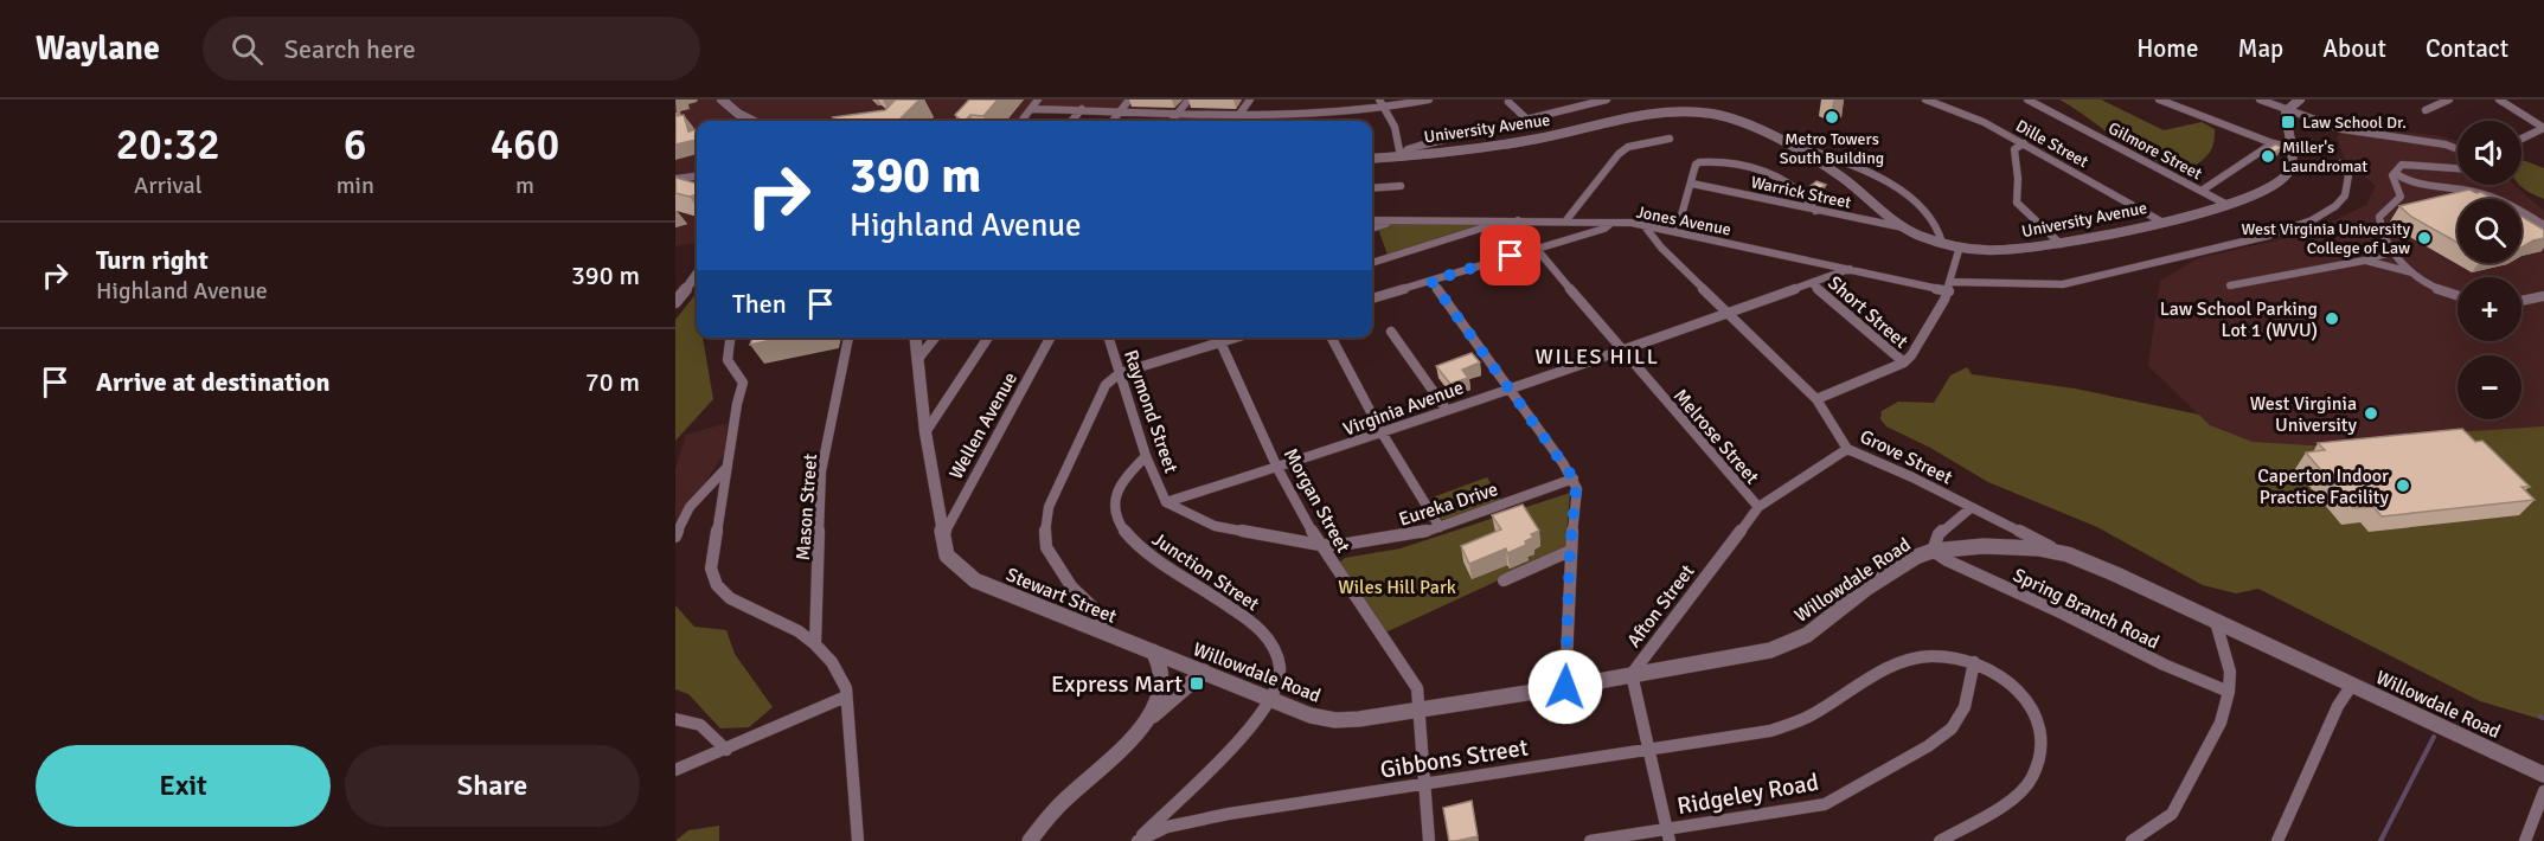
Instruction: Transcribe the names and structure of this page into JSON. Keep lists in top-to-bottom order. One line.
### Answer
{"streets":{"street":["University Avenue","Dille Street","Gilmore Street","Warrick Street","Jones Avenue","Short Street","Virginia Avenue","Raymond Street","Wellen Avenue","Melrose Street","Grove Street","Morgan Street","Eureka Drive","Mason Street","Junction Street","Willowdale Road","Stewart Street","Afton Street","Spring Branch Road","Gibbons Street","Ridgeley Road"]},"crossings":[["University Avenue","Dille Street"],["University Avenue","Gilmore Street"],["University Avenue","Warrick Street"],["Jones Avenue","Virginia Avenue"],["Jones Avenue","Melrose Street"],["Jones Avenue","Grove Street"],["Short Street","Virginia Avenue"],["Virginia Avenue","Raymond Street"],["Virginia Avenue","Melrose Street"],["Virginia Avenue","Grove Street"],["Virginia Avenue","Morgan Street"],["Virginia Avenue","Eureka Drive"],["Raymond Street","Eureka Drive"],["Raymond Street","Junction Street"],["Wellen Avenue","Stewart Street"],["Melrose Street","Afton Street"],["Grove Street","Willowdale Road"],["Grove Street","Afton Street"],["Morgan Street","Eureka Drive"],["Morgan Street","Willowdale Road"],["Morgan Street","Gibbons Street"],["Junction Street","Willowdale Road"],["Junction Street","Gibbons Street"],["Willowdale Road","Stewart Street"],["Willowdale Road","Afton Street"],["Willowdale Road","Spring Branch Road"],["Afton Street","Gibbons Street"],["Afton Street","Ridgeley Road"],["Gibbons Street","Ridgeley Road"]],"districts":["WILES HILL"],"parks":["Wiles Hill Park"],"places":{"other":["Metro Towers South Building","Miller's Laundromat","West Virginia University College of Law","Law School Parking Lot 1 (WVU)","West Virginia University","Caperton Indoor Practice Facility"],"transit":["Law School Dr.","Express Mart"]},"page":{"header":"Waylane","search":"Search here","nav":["Home","Map","About","Contact"],"eta":["20:32","Arrival","6","min","460","m"],"map_buttons":["+","−"],"turn":["390 m","Highland Avenue"],"list":[{"name":"Turn right","note":"Highland Avenue","value":"390 m"},{"name":"Arrive at destination","value":"70 m"}],"then":"Then","buttons":["Exit","Share"]}}
